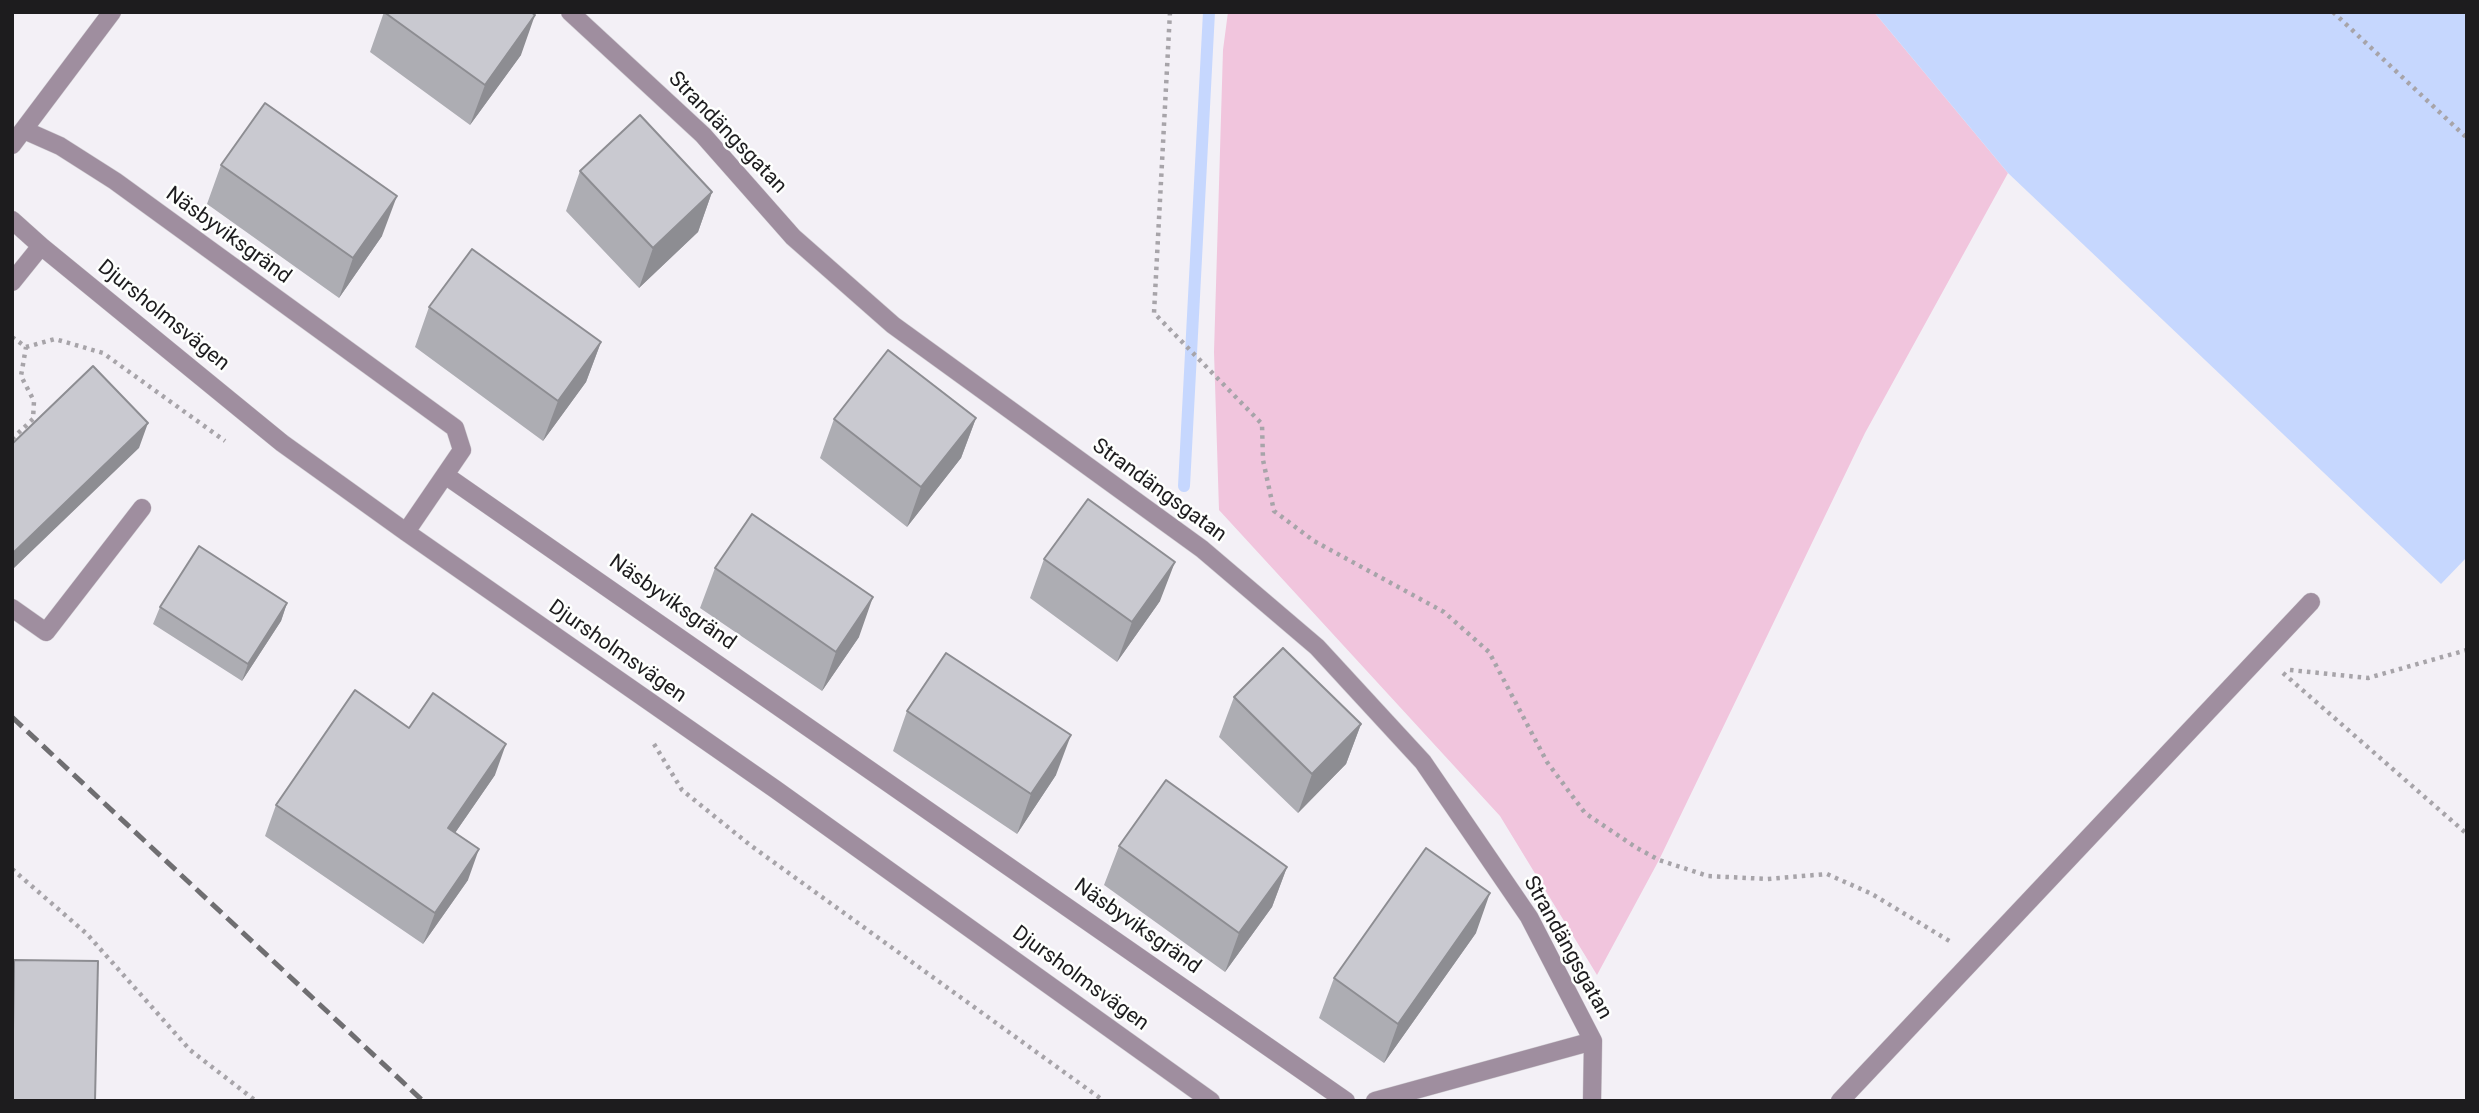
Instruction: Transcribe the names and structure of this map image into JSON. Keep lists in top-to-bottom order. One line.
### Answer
{"streets":{"street":["Strandängsgatan","Näsbyviksgränd","Djursholmsvägen"]}}
